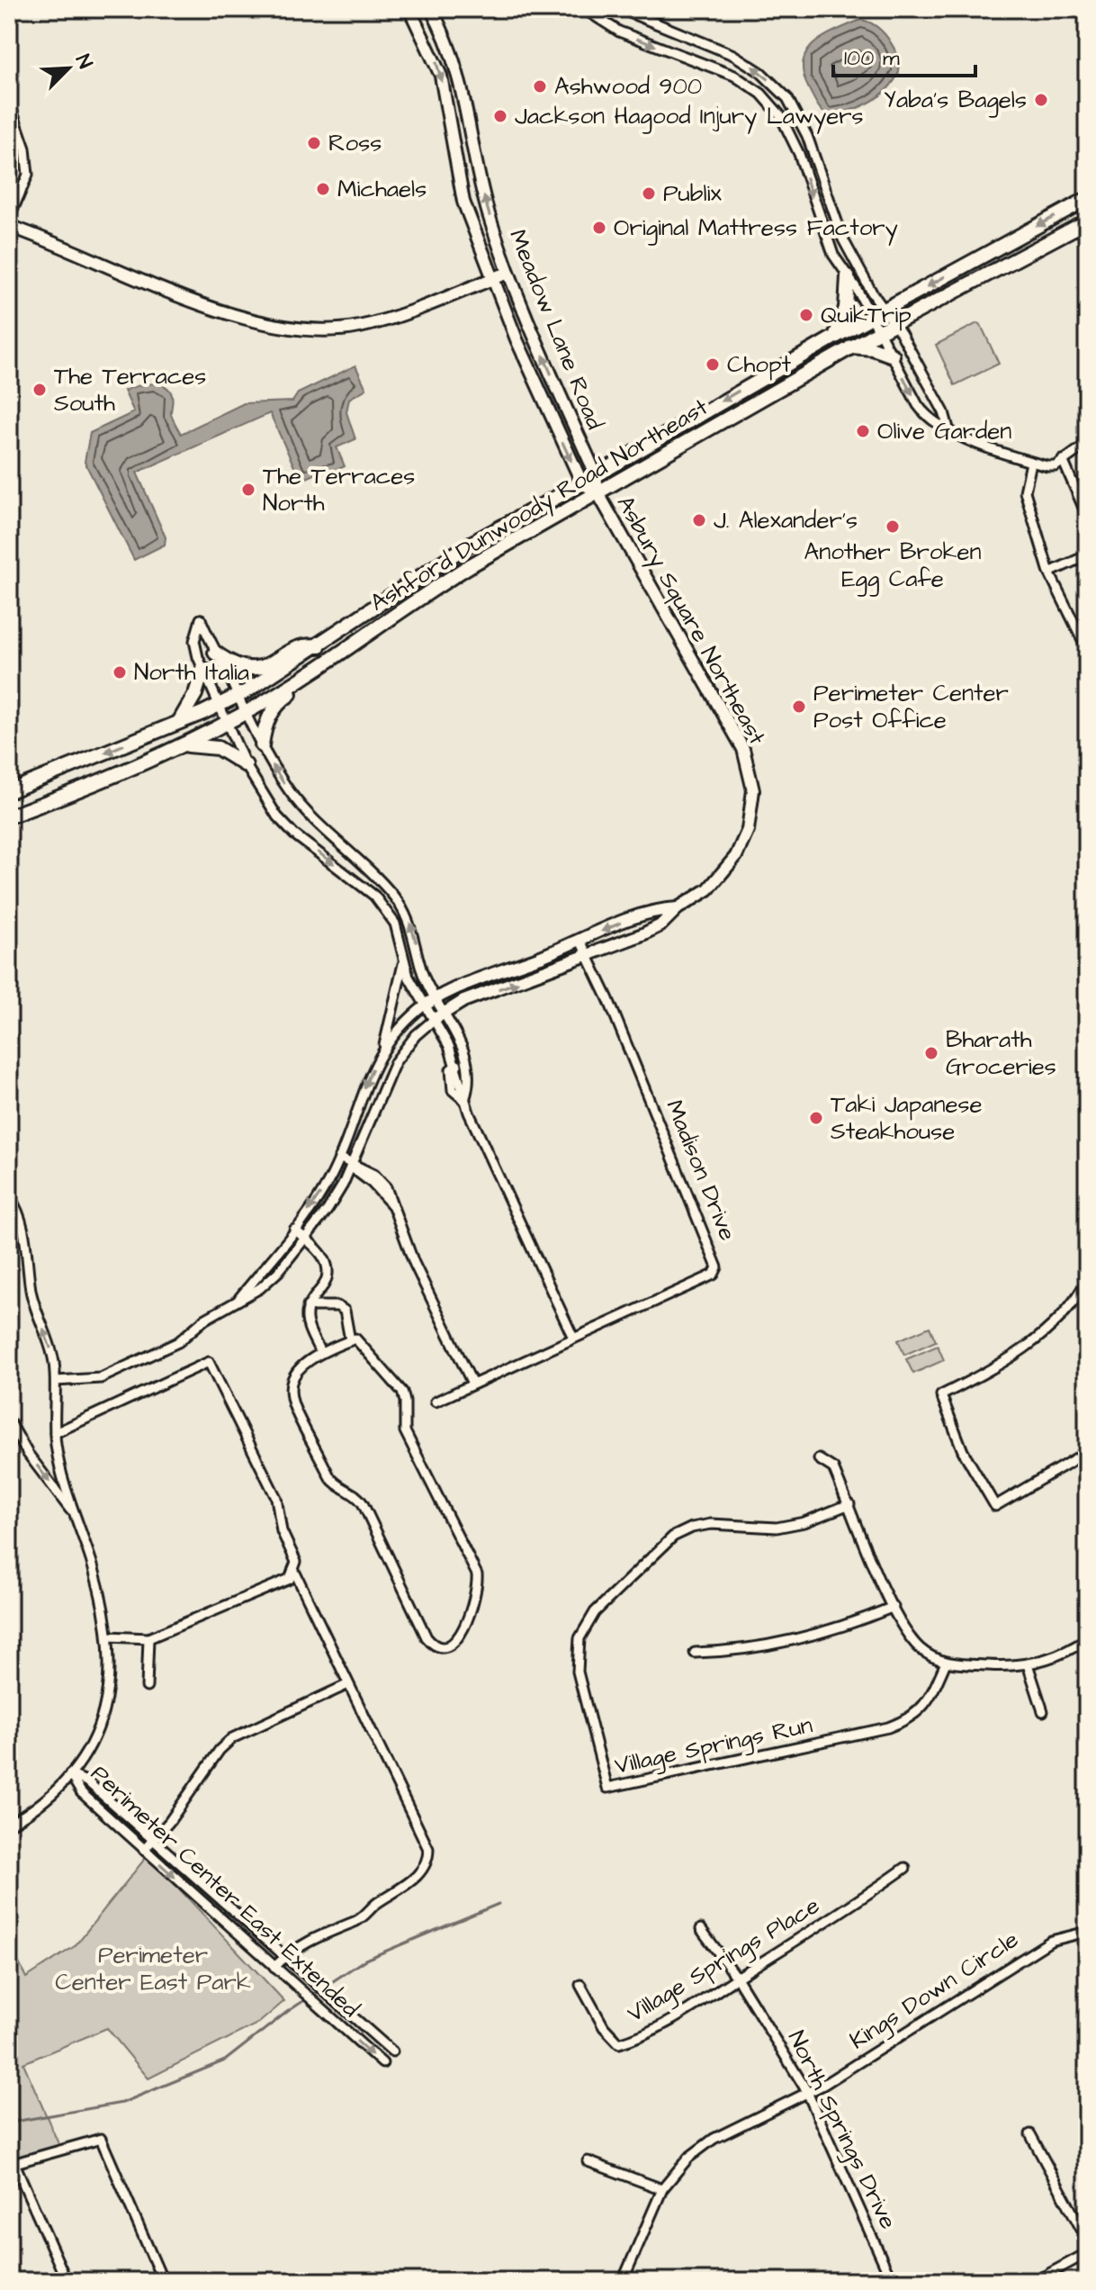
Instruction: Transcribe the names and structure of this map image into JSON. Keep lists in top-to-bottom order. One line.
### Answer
{"streets":{"main road":["Ashford Dunwoody Road Northeast"],"street":["Meadow Lane Road","Asbury Square Northeast","Madison Drive","Village Springs Run","Perimeter Center East Extended","Village Springs Place","Kings Down Circle","North Springs Drive"]},"crossings":[["Meadow Lane Road","Ashford Dunwoody Road Northeast"],["Meadow Lane Road","Asbury Square Northeast"],["Ashford Dunwoody Road Northeast","Asbury Square Northeast"],["Asbury Square Northeast","Madison Drive"],["Village Springs Place","North Springs Drive"],["Kings Down Circle","North Springs Drive"]],"parks":["Perimeter Center East Park"],"places":["Ashwood 900","Yaba's Bagels","Jackson Hagood Injury Lawyers","Ross","Michaels","Publix","Original Mattress Factory","QuikTrip","Chopt","The Terraces South","Olive Garden","The Terraces North","J. Alexander's","Another Broken Egg Cafe","North Italia","Perimeter Center Post Office","Bharath Groceries","Taki Japanese Steakhouse"],"scale_bar":"100 m","north":"top right"}
